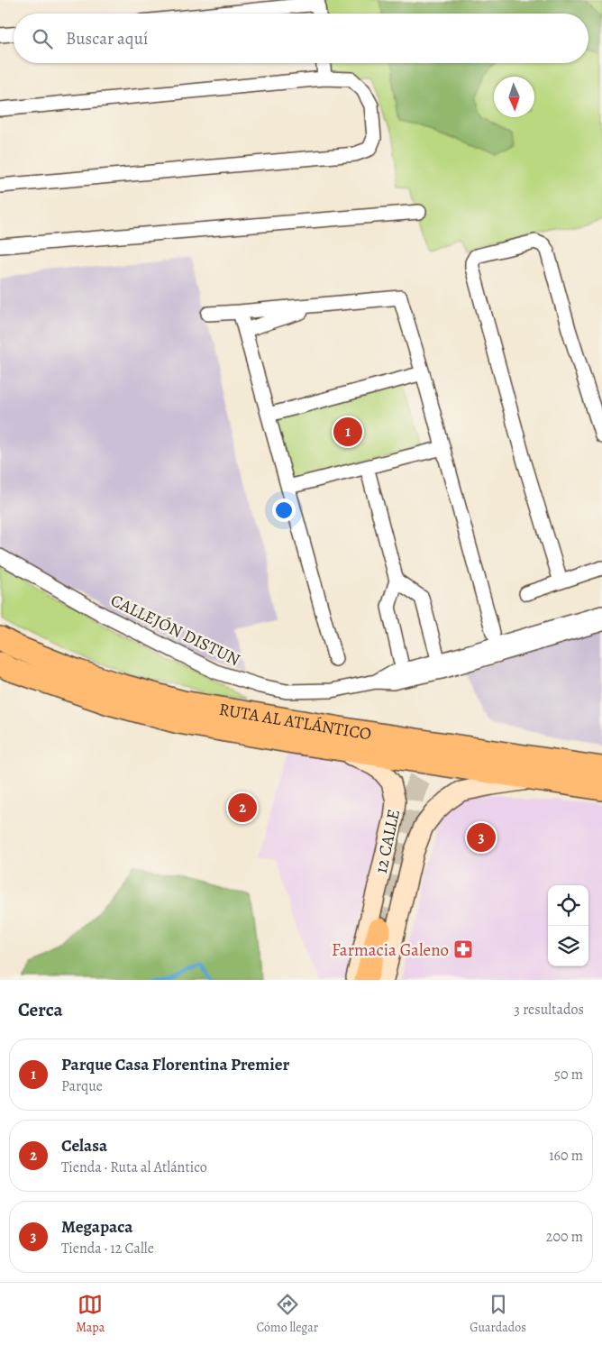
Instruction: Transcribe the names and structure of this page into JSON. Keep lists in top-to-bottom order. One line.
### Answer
{"streets":{"highway":["RUTA AL ATLÁNTICO"],"main road":["12 CALLE"],"street":["CALLEJÓN DISTUN"]},"crossings":[["RUTA AL ATLÁNTICO","12 CALLE"]],"places":{"pharmacy":["Farmacia Galeno"]},"north":"bottom","page":{"search":"Buscar aquí","pins":["1","2","3"],"heading":["Cerca","3 resultados"],"list":[{"mark":"1","name":"Parque Casa Florentina Premier","note":"Parque","value":"50 m"},{"mark":"2","name":"Celasa","note":"Tienda · Ruta al Atlántico","value":"160 m"},{"mark":"3","name":"Megapaca","note":"Tienda · 12 Calle","value":"200 m"}],"nav":["Mapa","Cómo llegar","Guardados"]}}
